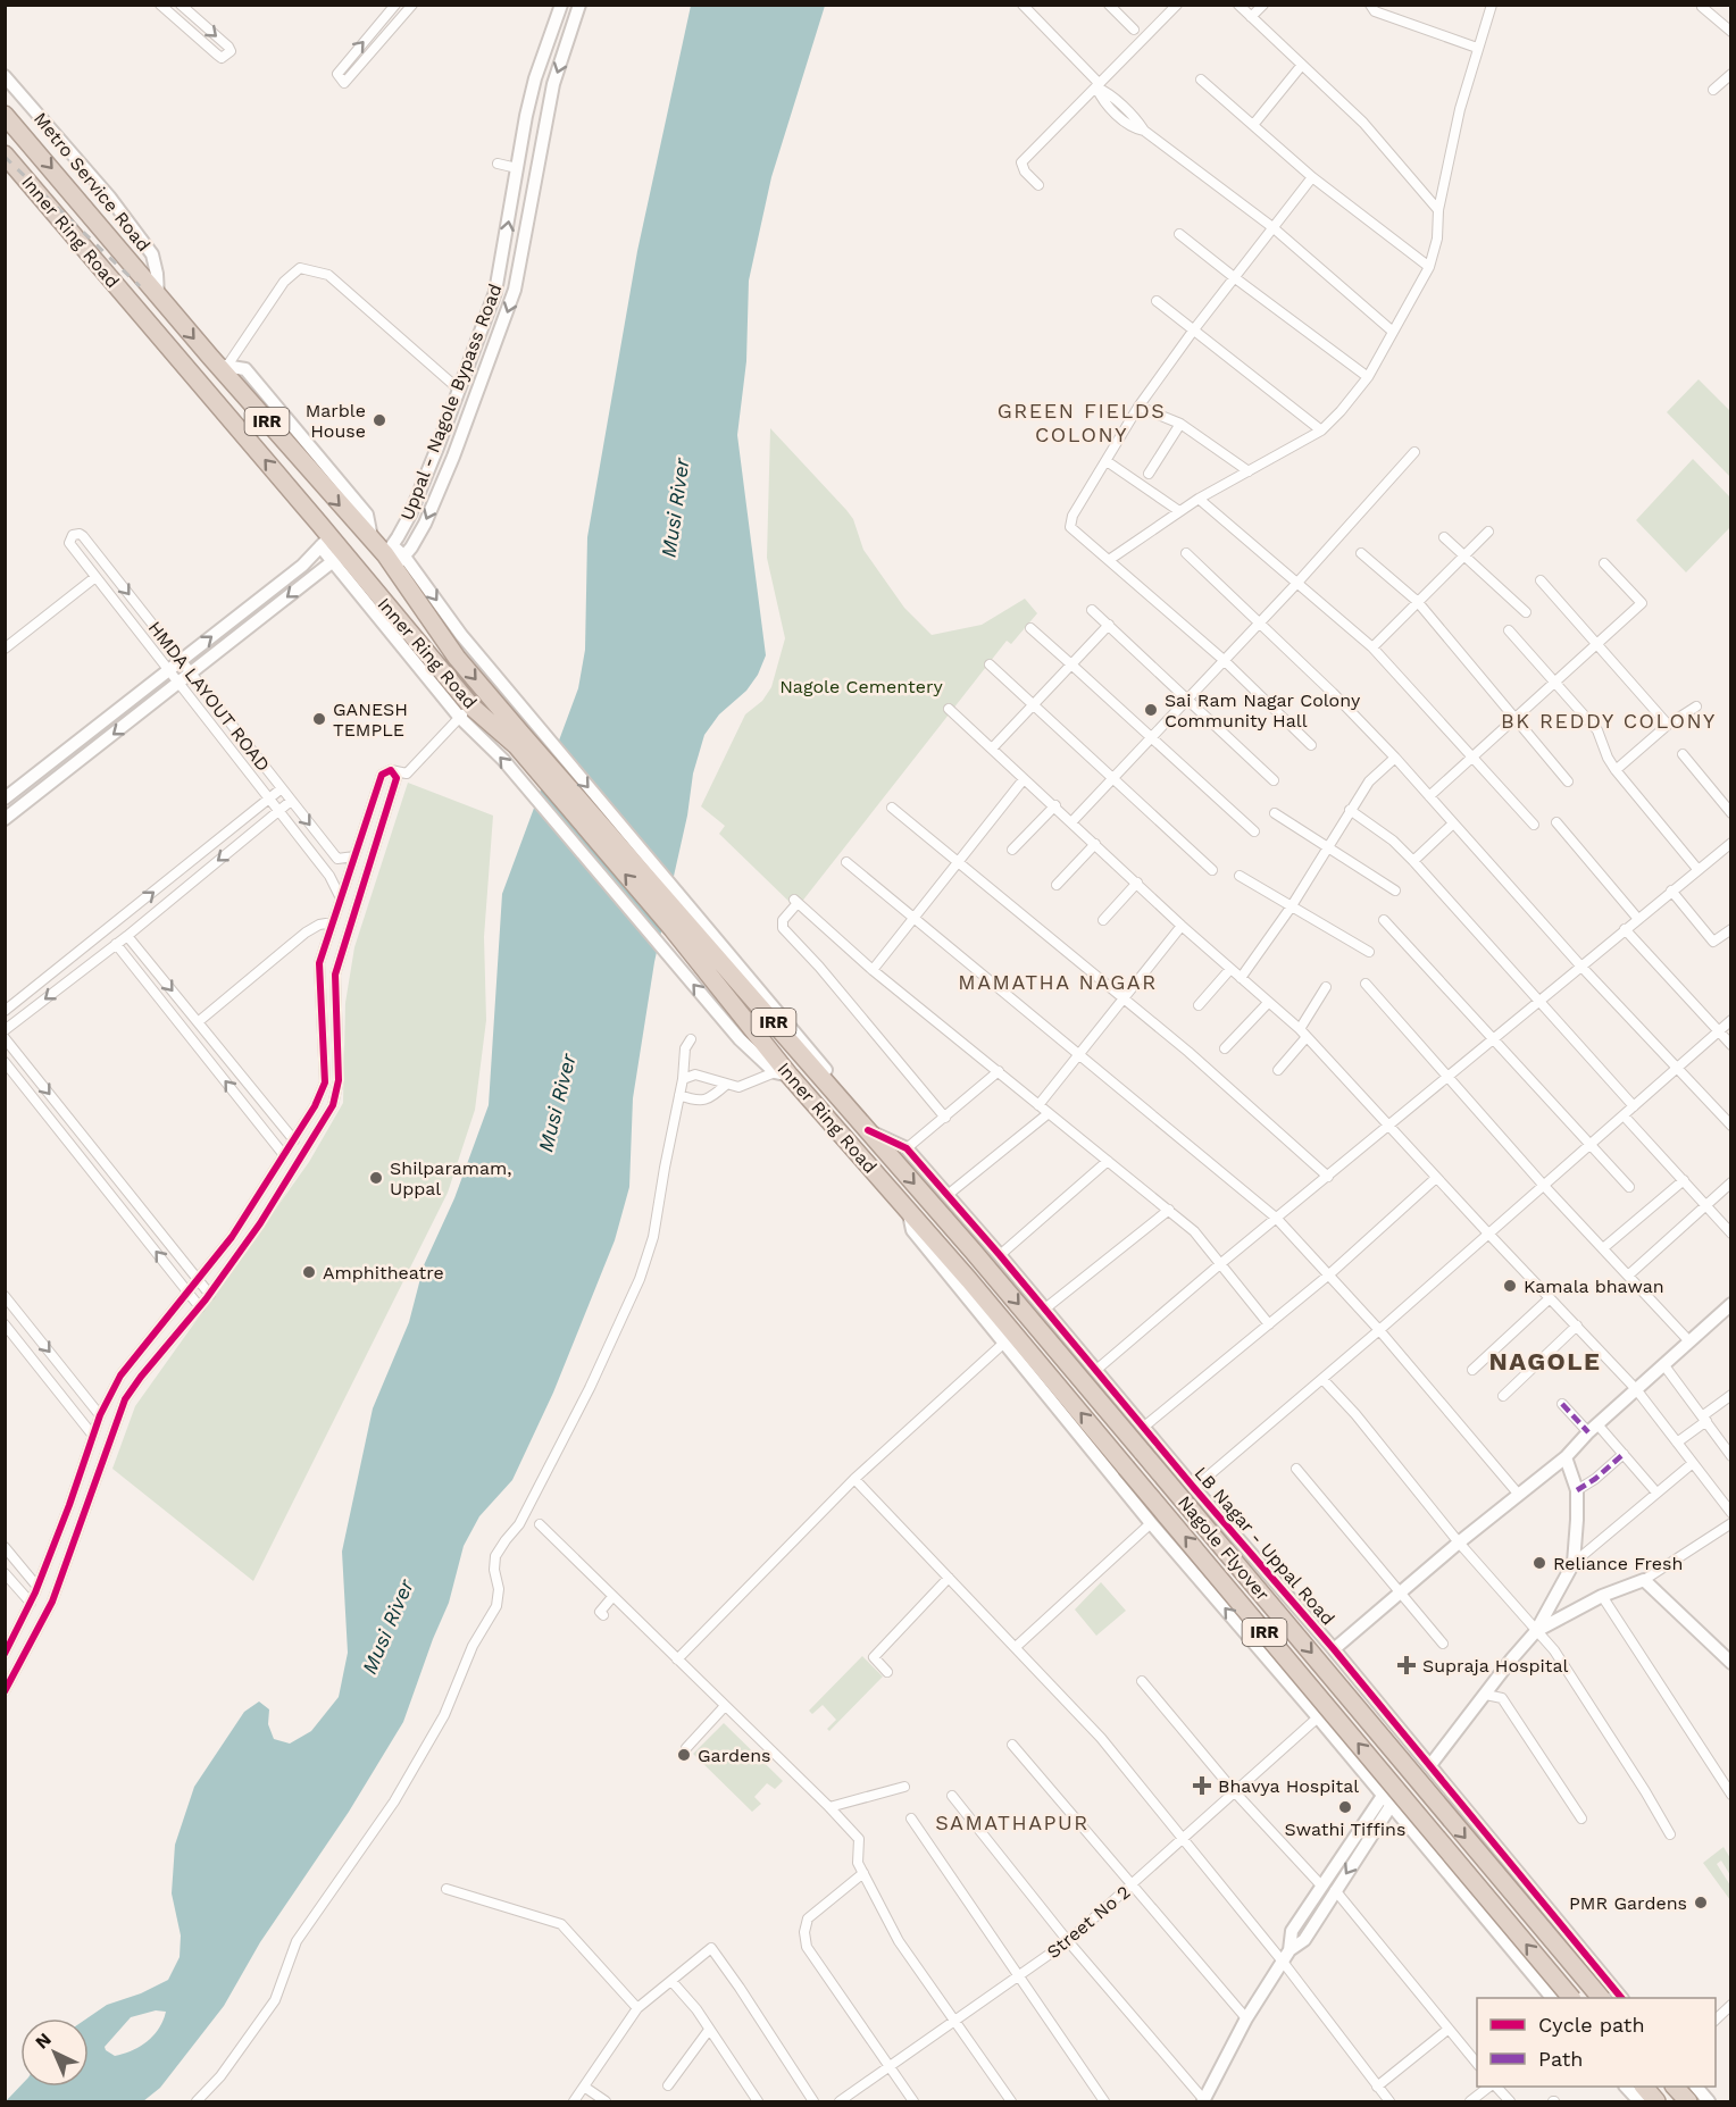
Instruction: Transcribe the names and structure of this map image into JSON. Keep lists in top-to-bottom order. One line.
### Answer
{"streets":{"highway":["Inner Ring Road","IRR","Nagole Flyover"],"street":["Metro Service Road","Uppal - Nagole Bypass Road","HMDA LAYOUT ROAD","LB Nagar - Uppal Road","Street No 2"]},"crossings":[["Metro Service Road","Inner Ring Road"],["Inner Ring Road","Uppal - Nagole Bypass Road"],["Inner Ring Road","LB Nagar - Uppal Road"],["Inner Ring Road","Nagole Flyover"],["LB Nagar - Uppal Road","Nagole Flyover"]],"districts":["GREEN FIELDS COLONY","BK REDDY COLONY","MAMATHA NAGAR","NAGOLE","SAMATHAPUR"],"water":["Musi River"],"parks":["Nagole Cementery"],"places":{"other":["Marble House","Sai Ram Nagar Colony Community Hall","GANESH TEMPLE","Shilparamam, Uppal","Amphitheatre","Kamala bhawan","Reliance Fresh","Gardens","Swathi Tiffins","PMR Gardens"],"health":["Supraja Hospital","Bhavya Hospital"]},"legend":["Cycle path","Path"],"north":"top left"}
